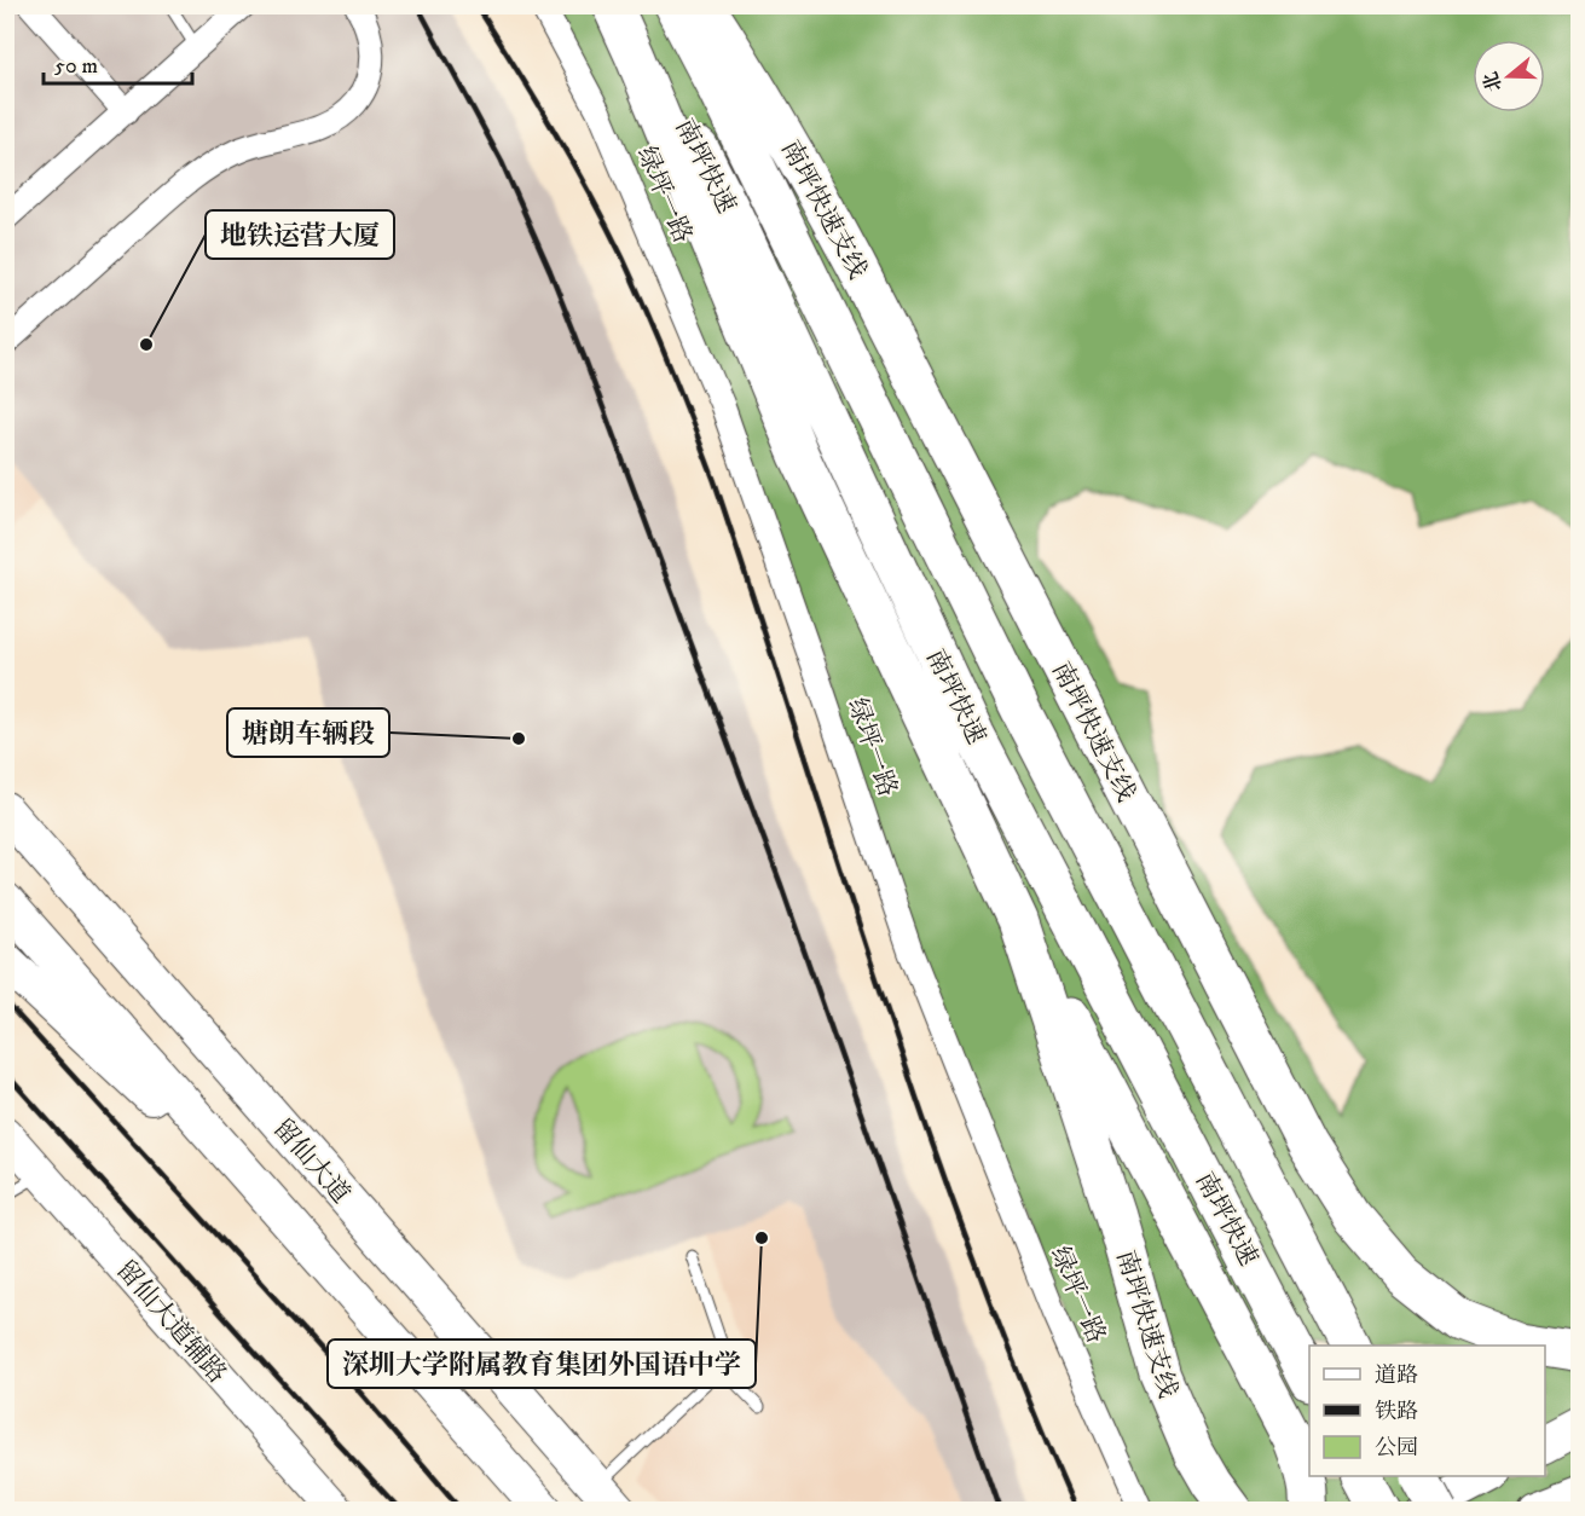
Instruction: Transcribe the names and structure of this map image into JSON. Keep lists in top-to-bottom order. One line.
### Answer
{"streets":{"highway":["南坪快速","南坪快速支线"],"main road":["留仙大道","留仙大道辅路"],"street":["绿坪一路"]},"places":["地铁运营大厦","塘朗车辆段","深圳大学附属教育集团外国语中学"],"legend":["道路","铁路","公园"],"scale_bar":"50 m","north":"left"}
